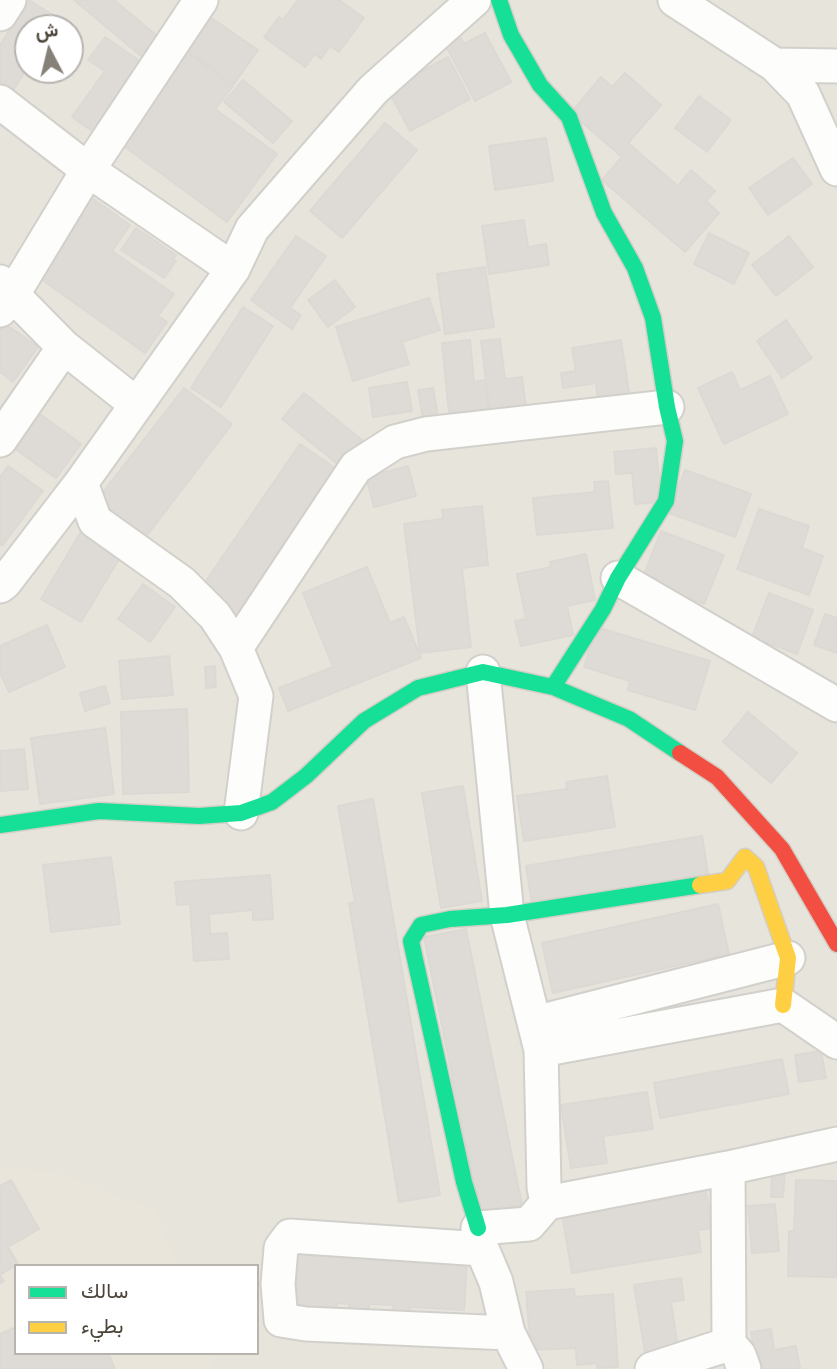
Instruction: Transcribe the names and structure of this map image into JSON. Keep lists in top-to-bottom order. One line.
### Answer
{"legend":["سالك","بطيء"],"north":"top"}
